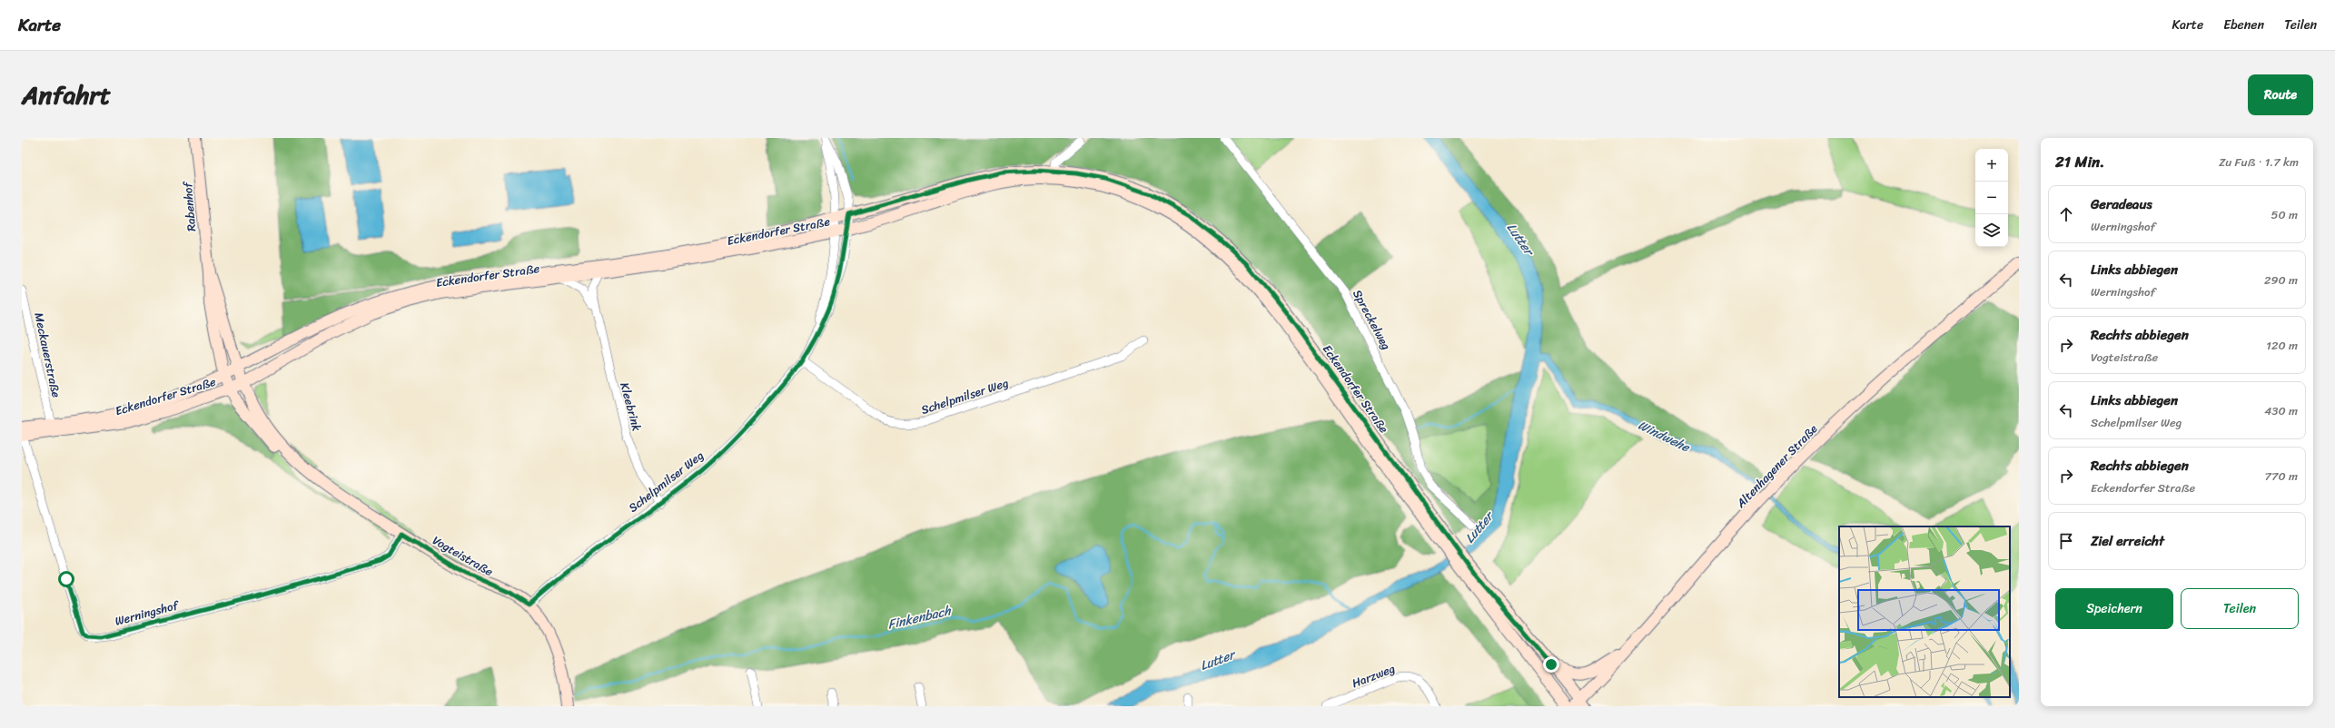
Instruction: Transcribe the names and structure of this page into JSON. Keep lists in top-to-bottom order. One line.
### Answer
{"streets":{"main road":["Rabenhof","Eckendorfer Straße","Altenhagener Straße","Vogteistraße"],"street":["Spreckelweg","Meckauerstraße","Schelpmilser Weg","Kleebrink","Werningshof","Harzweg"]},"crossings":[["Rabenhof","Eckendorfer Straße"],["Eckendorfer Straße","Meckauerstraße"],["Eckendorfer Straße","Schelpmilser Weg"],["Eckendorfer Straße","Kleebrink"],["Eckendorfer Straße","Altenhagener Straße"],["Eckendorfer Straße","Vogteistraße"],["Eckendorfer Straße","Werningshof"],["Schelpmilser Weg","Kleebrink"],["Schelpmilser Weg","Vogteistraße"],["Vogteistraße","Werningshof"]],"water":["Lutter","Windwehe","Finkenbach"],"page":{"header":"Karte","nav":["Karte","Ebenen","Teilen"],"title":"Anfahrt","buttons":["Route",["Speichern","Teilen"]],"heading":["21 Min.","Zu Fuß · 1.7 km"],"map_buttons":["+","−"],"list":[["Geradeaus","Werningshof","50 m"],["Links abbiegen","Werningshof","290 m"],["Rechts abbiegen","Vogteistraße","120 m"],["Links abbiegen","Schelpmilser Weg","430 m"],["Rechts abbiegen","Eckendorfer Straße","770 m"],"Ziel erreicht"]}}
